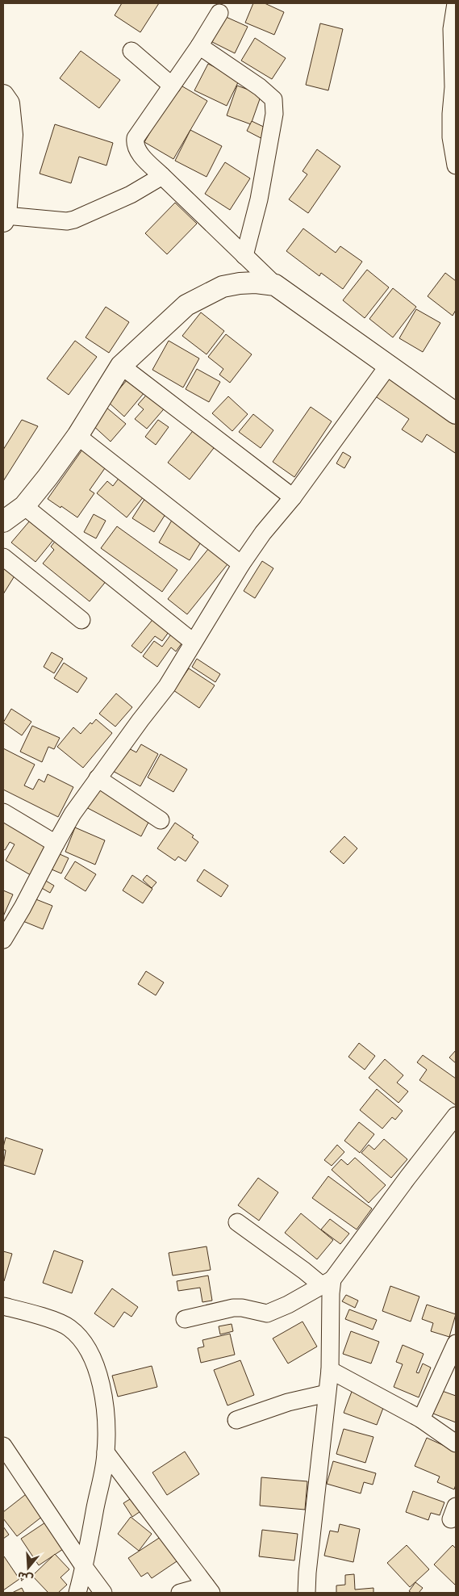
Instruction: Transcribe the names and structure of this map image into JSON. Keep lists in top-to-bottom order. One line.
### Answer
{"north":"bottom"}
